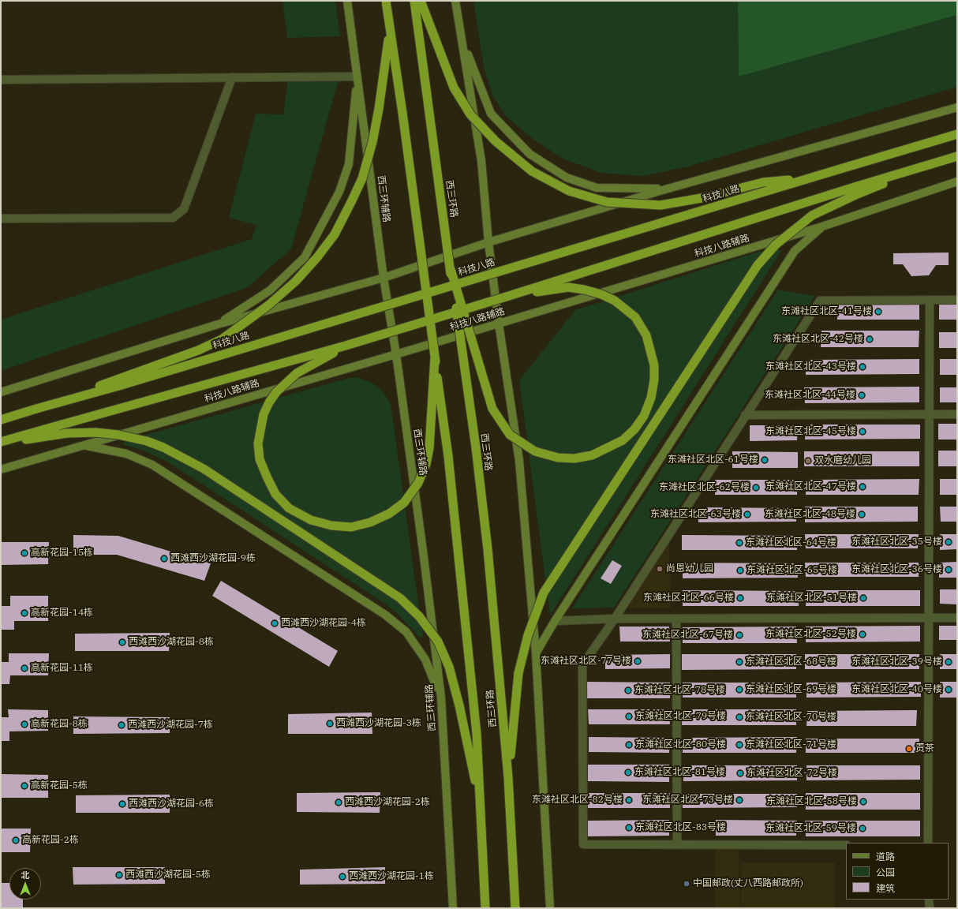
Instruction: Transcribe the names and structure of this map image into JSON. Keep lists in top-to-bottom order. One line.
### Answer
{"streets":{"highway":["科技八路","西三环路"],"main road":["西三环辅路","科技八路辅路"]},"crossings":[["西三环辅路","科技八路辅路"]],"places":["东滩社区北区-41号楼","东滩社区北区-42号楼","东滩社区北区-43号楼","东滩社区北区-44号楼","东滩社区北区-45号楼","东滩社区北区-61号楼","双水磨幼儿园","东滩社区北区-47号楼","东滩社区北区-62号楼","东滩社区北区-63号楼","东滩社区北区-48号楼","东滩社区北区-35号楼","东滩社区北区-64号楼","高新花园-15栋","西滩西沙湖花园-9栋","尚恩幼儿园","东滩社区北区-36号楼","东滩社区北区-65号楼","东滩社区北区-66号楼","东滩社区北区-51号楼","高新花园-14栋","西滩西沙湖花园-4栋","东滩社区北区-52号楼","东滩社区北区-67号楼","西滩西沙湖花园-8栋","东滩社区北区-77号楼","东滩社区北区-68号楼","东滩社区北区-39号楼","高新花园-11栋","东滩社区北区-69号楼","东滩社区北区-40号楼","东滩社区北区-78号楼","东滩社区北区-79号楼","东滩社区北区-70号楼","西滩西沙湖花园-3栋","高新花园-8栋","西滩西沙湖花园-7栋","东滩社区北区-80号楼","东滩社区北区-71号楼","贡茶","东滩社区北区-81号楼","东滩社区北区-72号楼","高新花园-5栋","东滩社区北区-82号楼","东滩社区北区-73号楼","东滩社区北区-58号楼","西滩西沙湖花园-2栋","西滩西沙湖花园-6栋","东滩社区北区-83号楼","东滩社区北区-59号楼","高新花园-2栋","西滩西沙湖花园-5栋","西滩西沙湖花园-1栋","中国邮政(丈八西路邮政所)"],"legend":["道路","公园","建筑"],"north":"top"}
